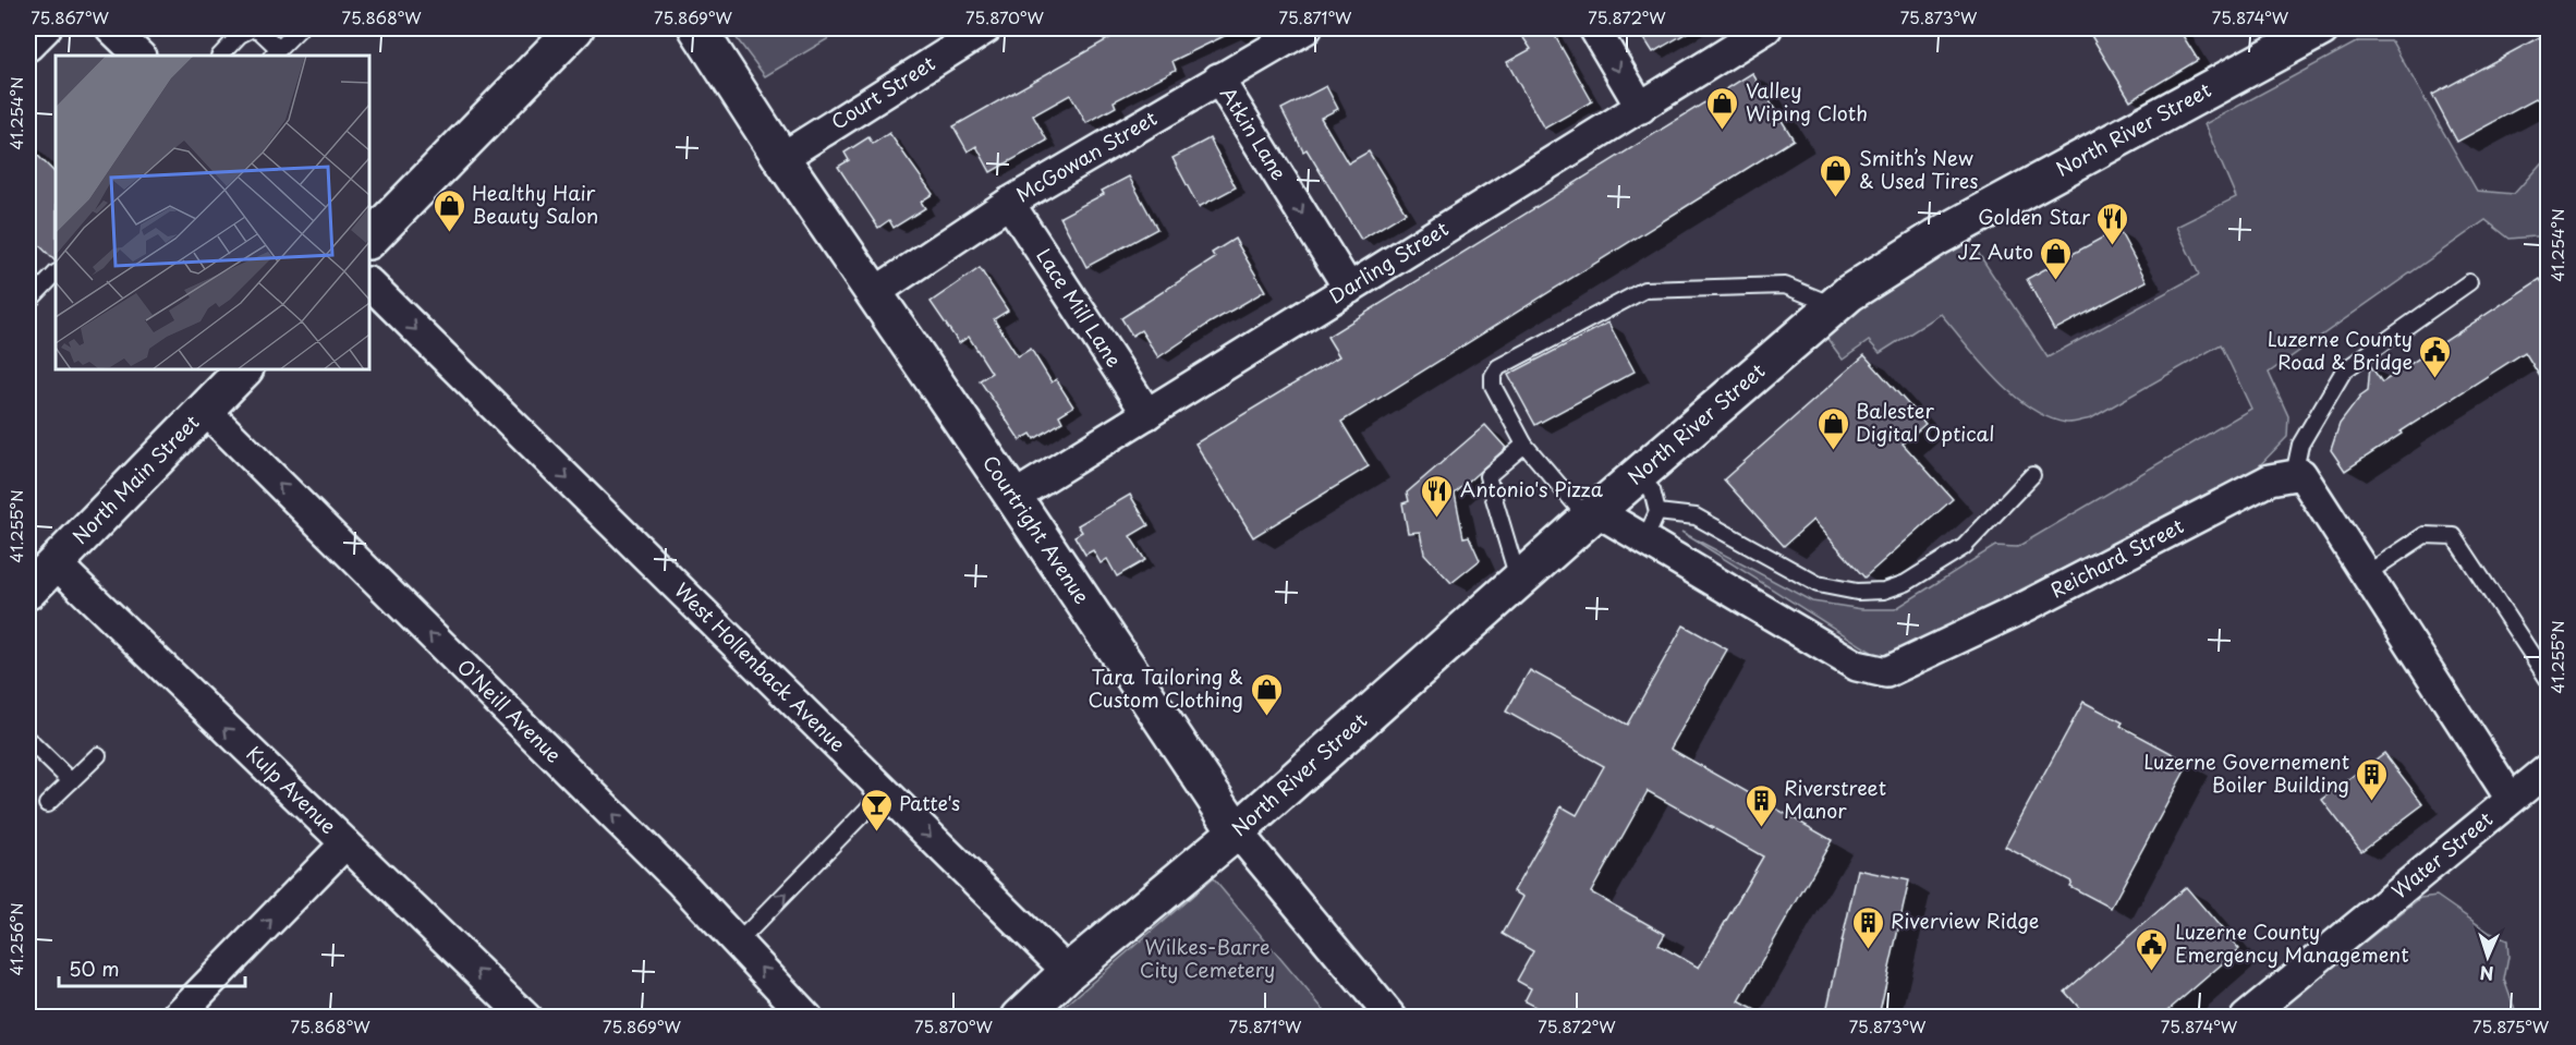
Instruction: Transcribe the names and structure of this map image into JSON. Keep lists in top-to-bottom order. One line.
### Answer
{"streets":{"main road":["North River Street","North Main Street","Courtright Avenue"],"street":["Court Street","Atkin Lane","McGowan Street","Darling Street","Lace Mill Lane","Reichard Street","West Hollenback Avenue","O'Neill Avenue","Kulp Avenue","Water Street"]},"crossings":[["Court Street","Courtright Avenue"],["North River Street","Courtright Avenue"],["North River Street","Reichard Street"],["North River Street","West Hollenback Avenue"],["Atkin Lane","McGowan Street"],["Atkin Lane","Darling Street"],["McGowan Street","Lace Mill Lane"],["McGowan Street","Courtright Avenue"],["Darling Street","Lace Mill Lane"],["Darling Street","Courtright Avenue"],["North Main Street","O'Neill Avenue"],["North Main Street","Kulp Avenue"]],"one_way":["Atkin Lane","West Hollenback Avenue","O'Neill Avenue","Kulp Avenue"],"parks":["Wilkes-Barre City Cemetery"],"places":{"shop":["Valley Wiping Cloth","Smith’s New & Used Tires","Healthy Hair Beauty Salon","JZ Auto","Balester Digital Optical","Tara Tailoring & Custom Clothing"],"restaurant":["Golden Star","Antonio's Pizza"],"public building":["Luzerne County Road & Bridge","Luzerne County Emergency Management"],"building":["Luzerne Governement Boiler Building","Riverstreet Manor","Riverview Ridge"],"bar":["Patte's"]},"scale_bar":"50 m","north":"bottom","coordinates":["75.867°W","75.868°W","75.869°W","75.870°W","75.871°W","75.872°W","75.873°W","75.874°W","41.254°N","41.255°N","41.256°N","75.875°W"]}
